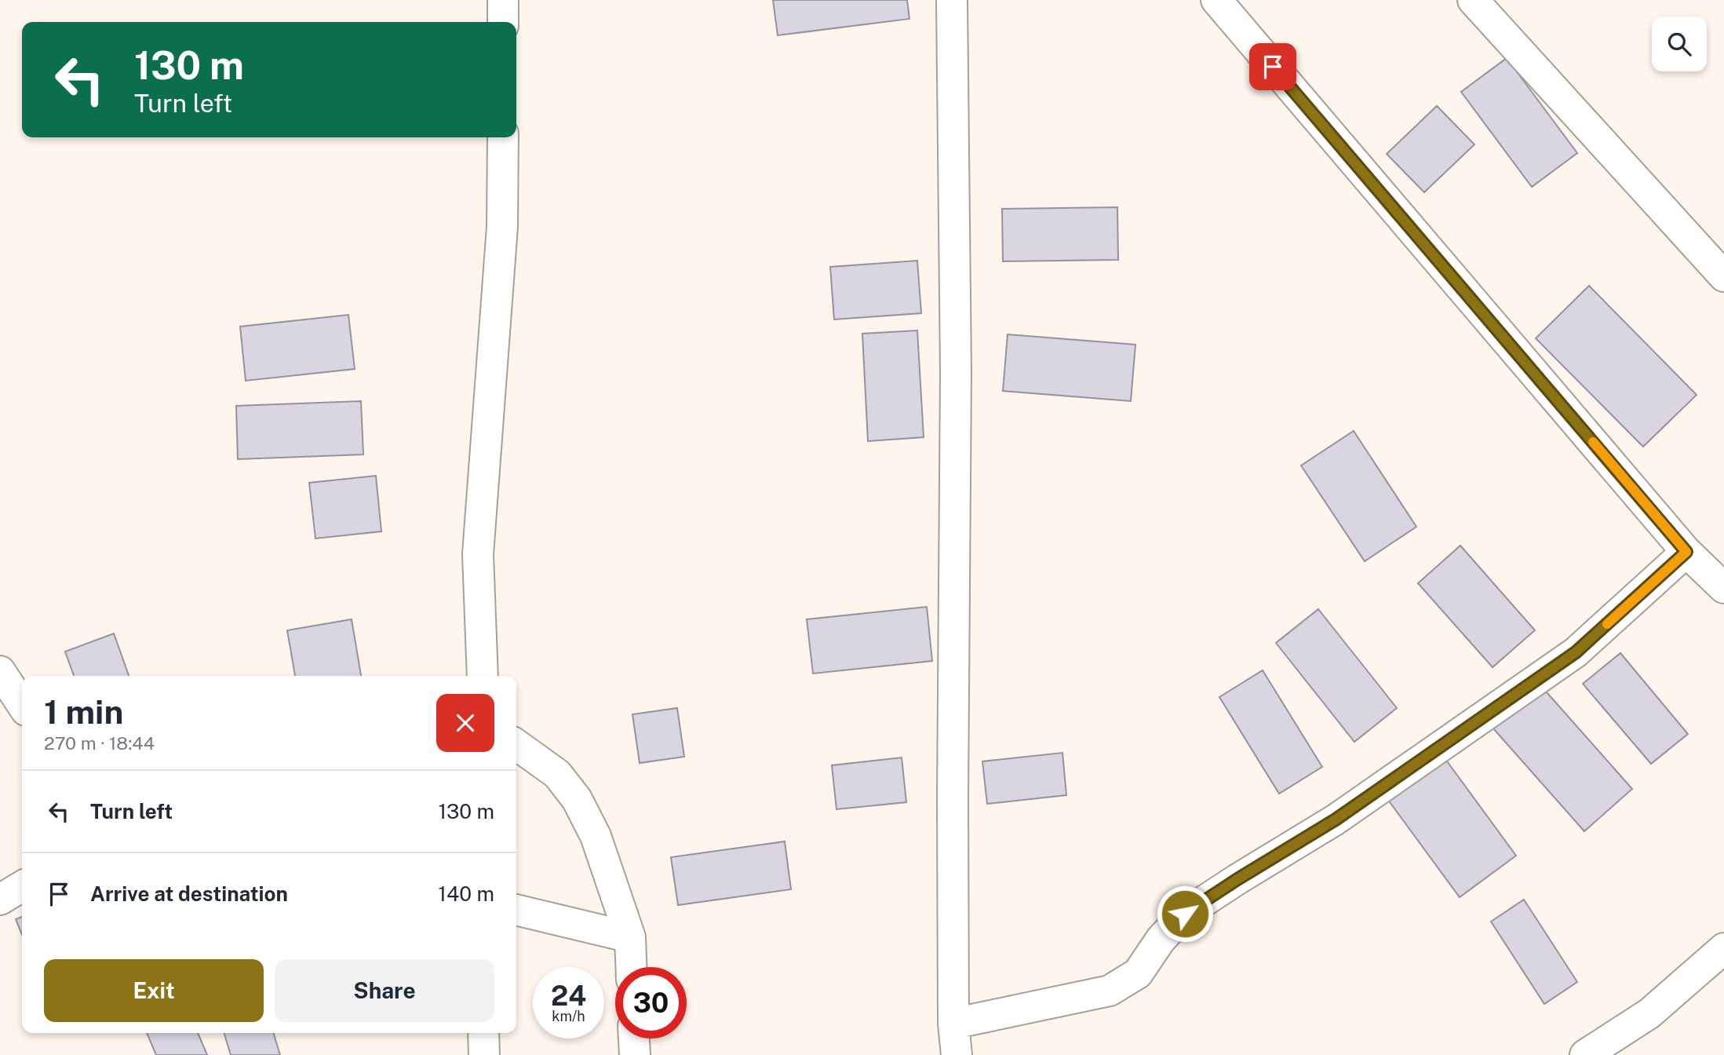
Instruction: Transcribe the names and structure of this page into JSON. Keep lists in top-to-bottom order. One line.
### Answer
{"page":{"turn":["130 m","Turn left"],"heading":["1 min","270 m · 18:44"],"list":[{"name":"Turn left","value":"130 m"},{"name":"Arrive at destination","value":"140 m"}],"buttons":["Exit","Share"],"speed":"24 km/h","limit":"30"}}
